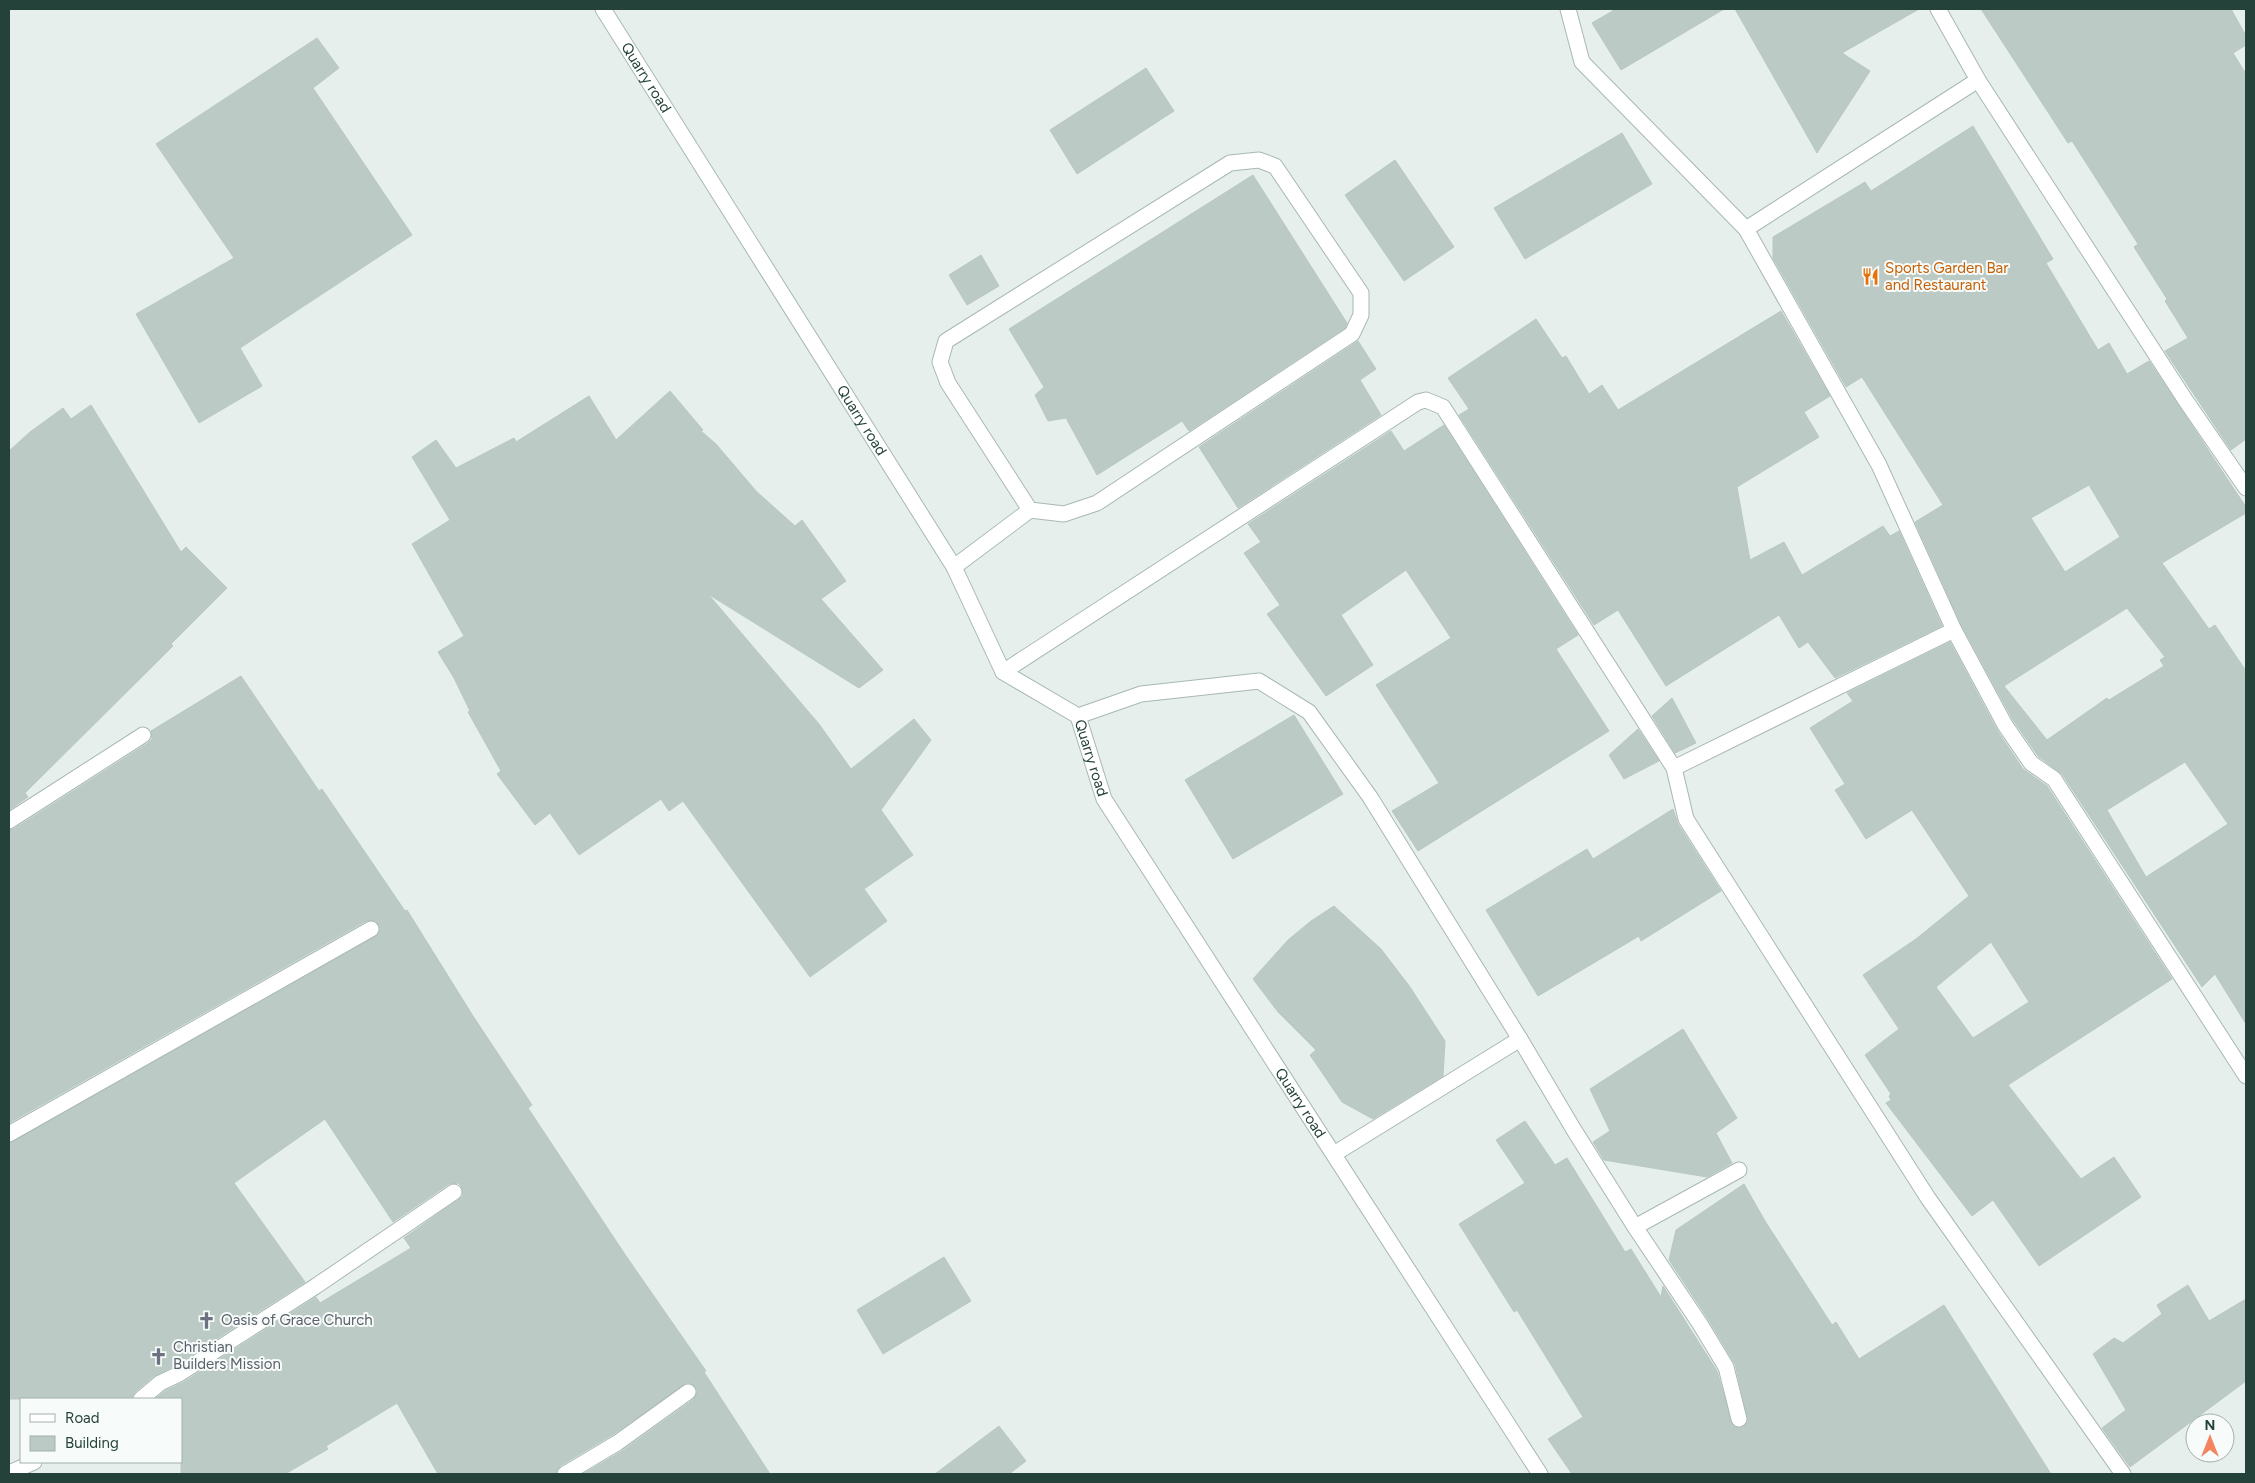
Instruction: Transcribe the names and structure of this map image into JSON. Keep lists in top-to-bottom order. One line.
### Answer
{"streets":{"street":["Quarry road"]},"places":{"restaurant":["Sports Garden Bar and Restaurant"],"church":["Oasis of Grace Church","Christian Builders Mission"]},"legend":["Road","Building"],"north":"top"}
